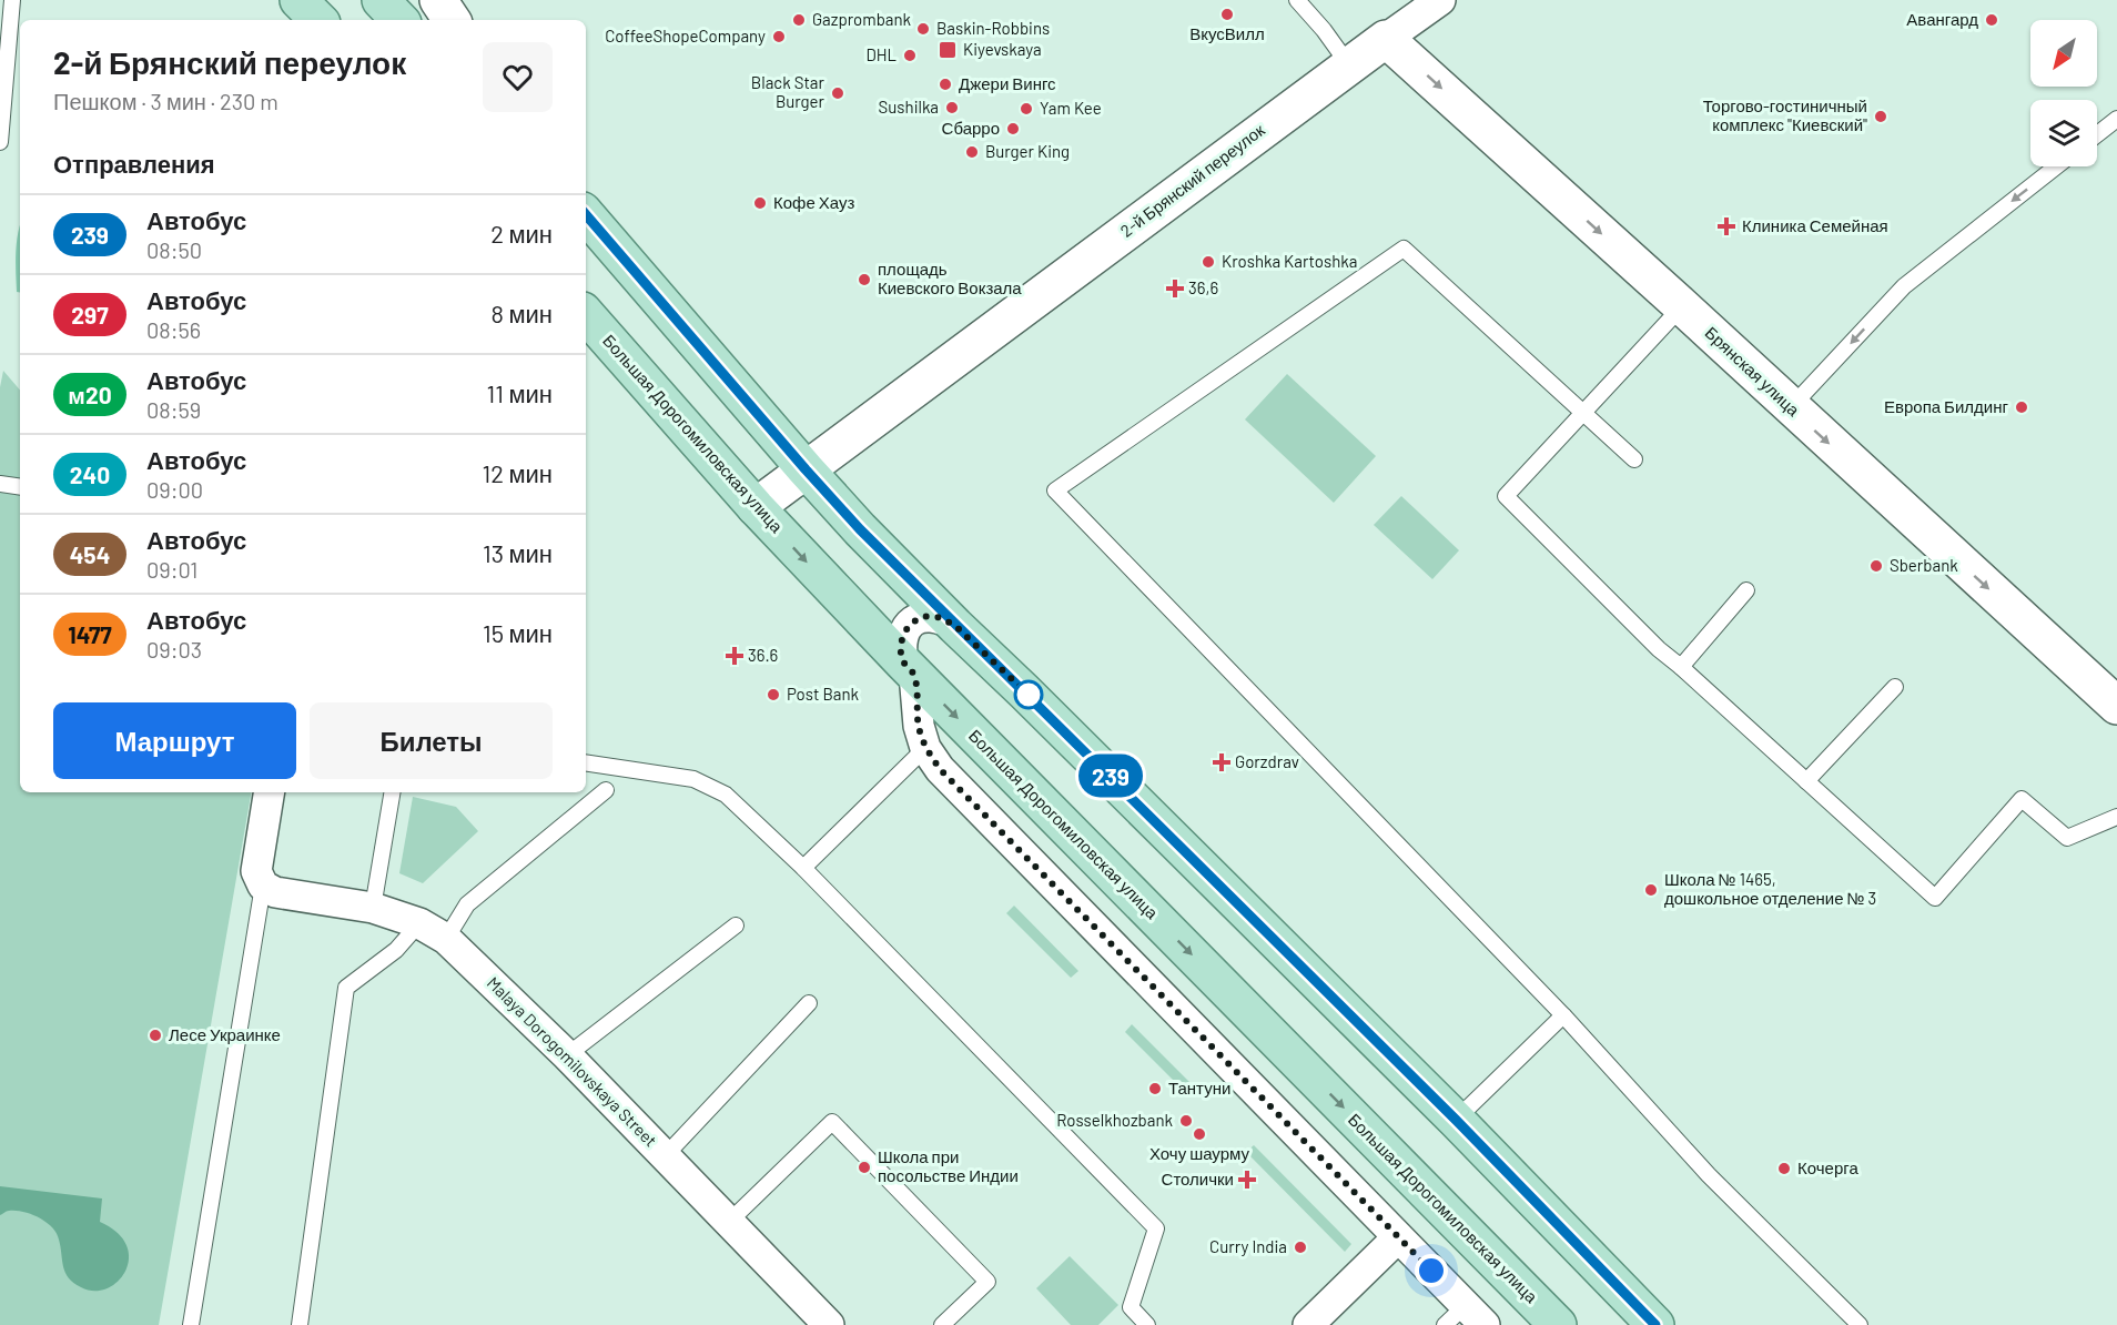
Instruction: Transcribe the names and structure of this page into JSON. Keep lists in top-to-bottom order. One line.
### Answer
{"streets":{"main road":["Большая Дорогомиловская улица"],"street":["2-й Брянский переулок","Брянская улица","Malaya Dorogomilovskaya Street"]},"crossings":[["2-й Брянский переулок","Брянская улица"],["2-й Брянский переулок","Большая Дорогомиловская улица"]],"one_way":["Брянская улица"],"places":{"other":["ВкусВилл","Gazprombank","Авангард","Baskin-Robbins","CoffeeShopeCompany","DHL","Джери Вингс","Black Star Burger","Sushilka","Yam Kee","Торгово-гостиничный комплекс \"Киевский\"","Сбарро","Burger King","Кофе Хауз","Kroshka Kartoshka","площадь Киевского Вокзала","Европа Билдинг","Sberbank","Post Bank","Школа № 1465, дошкольное отделение № 3","Лесе Украинке","Тантуни","Rosselkhozbank","Хочу шаурму","Школа при посольстве Индии","Кочерга","Curry India"],"transit":["Kiyevskaya"],"health":["Клиника Семейная","36,6","36.6","Gorzdrav","Столички"]},"lines":["bus line 239"],"north":"bottom left","page":{"on_map":"239","heading":[["2-й Брянский переулок","Пешком · 3 мин · 230 m"],"Отправления"],"list":[{"mark":"239","name":"Автобус","note":"08:50","value":"2 мин"},{"mark":"297","name":"Автобус","note":"08:56","value":"8 мин"},{"mark":"м20","name":"Автобус","note":"08:59","value":"11 мин"},{"mark":"240","name":"Автобус","note":"09:00","value":"12 мин"},{"mark":"454","name":"Автобус","note":"09:01","value":"13 мин"},{"mark":"1477","name":"Автобус","note":"09:03","value":"15 мин"}],"buttons":["Маршрут","Билеты"]}}
